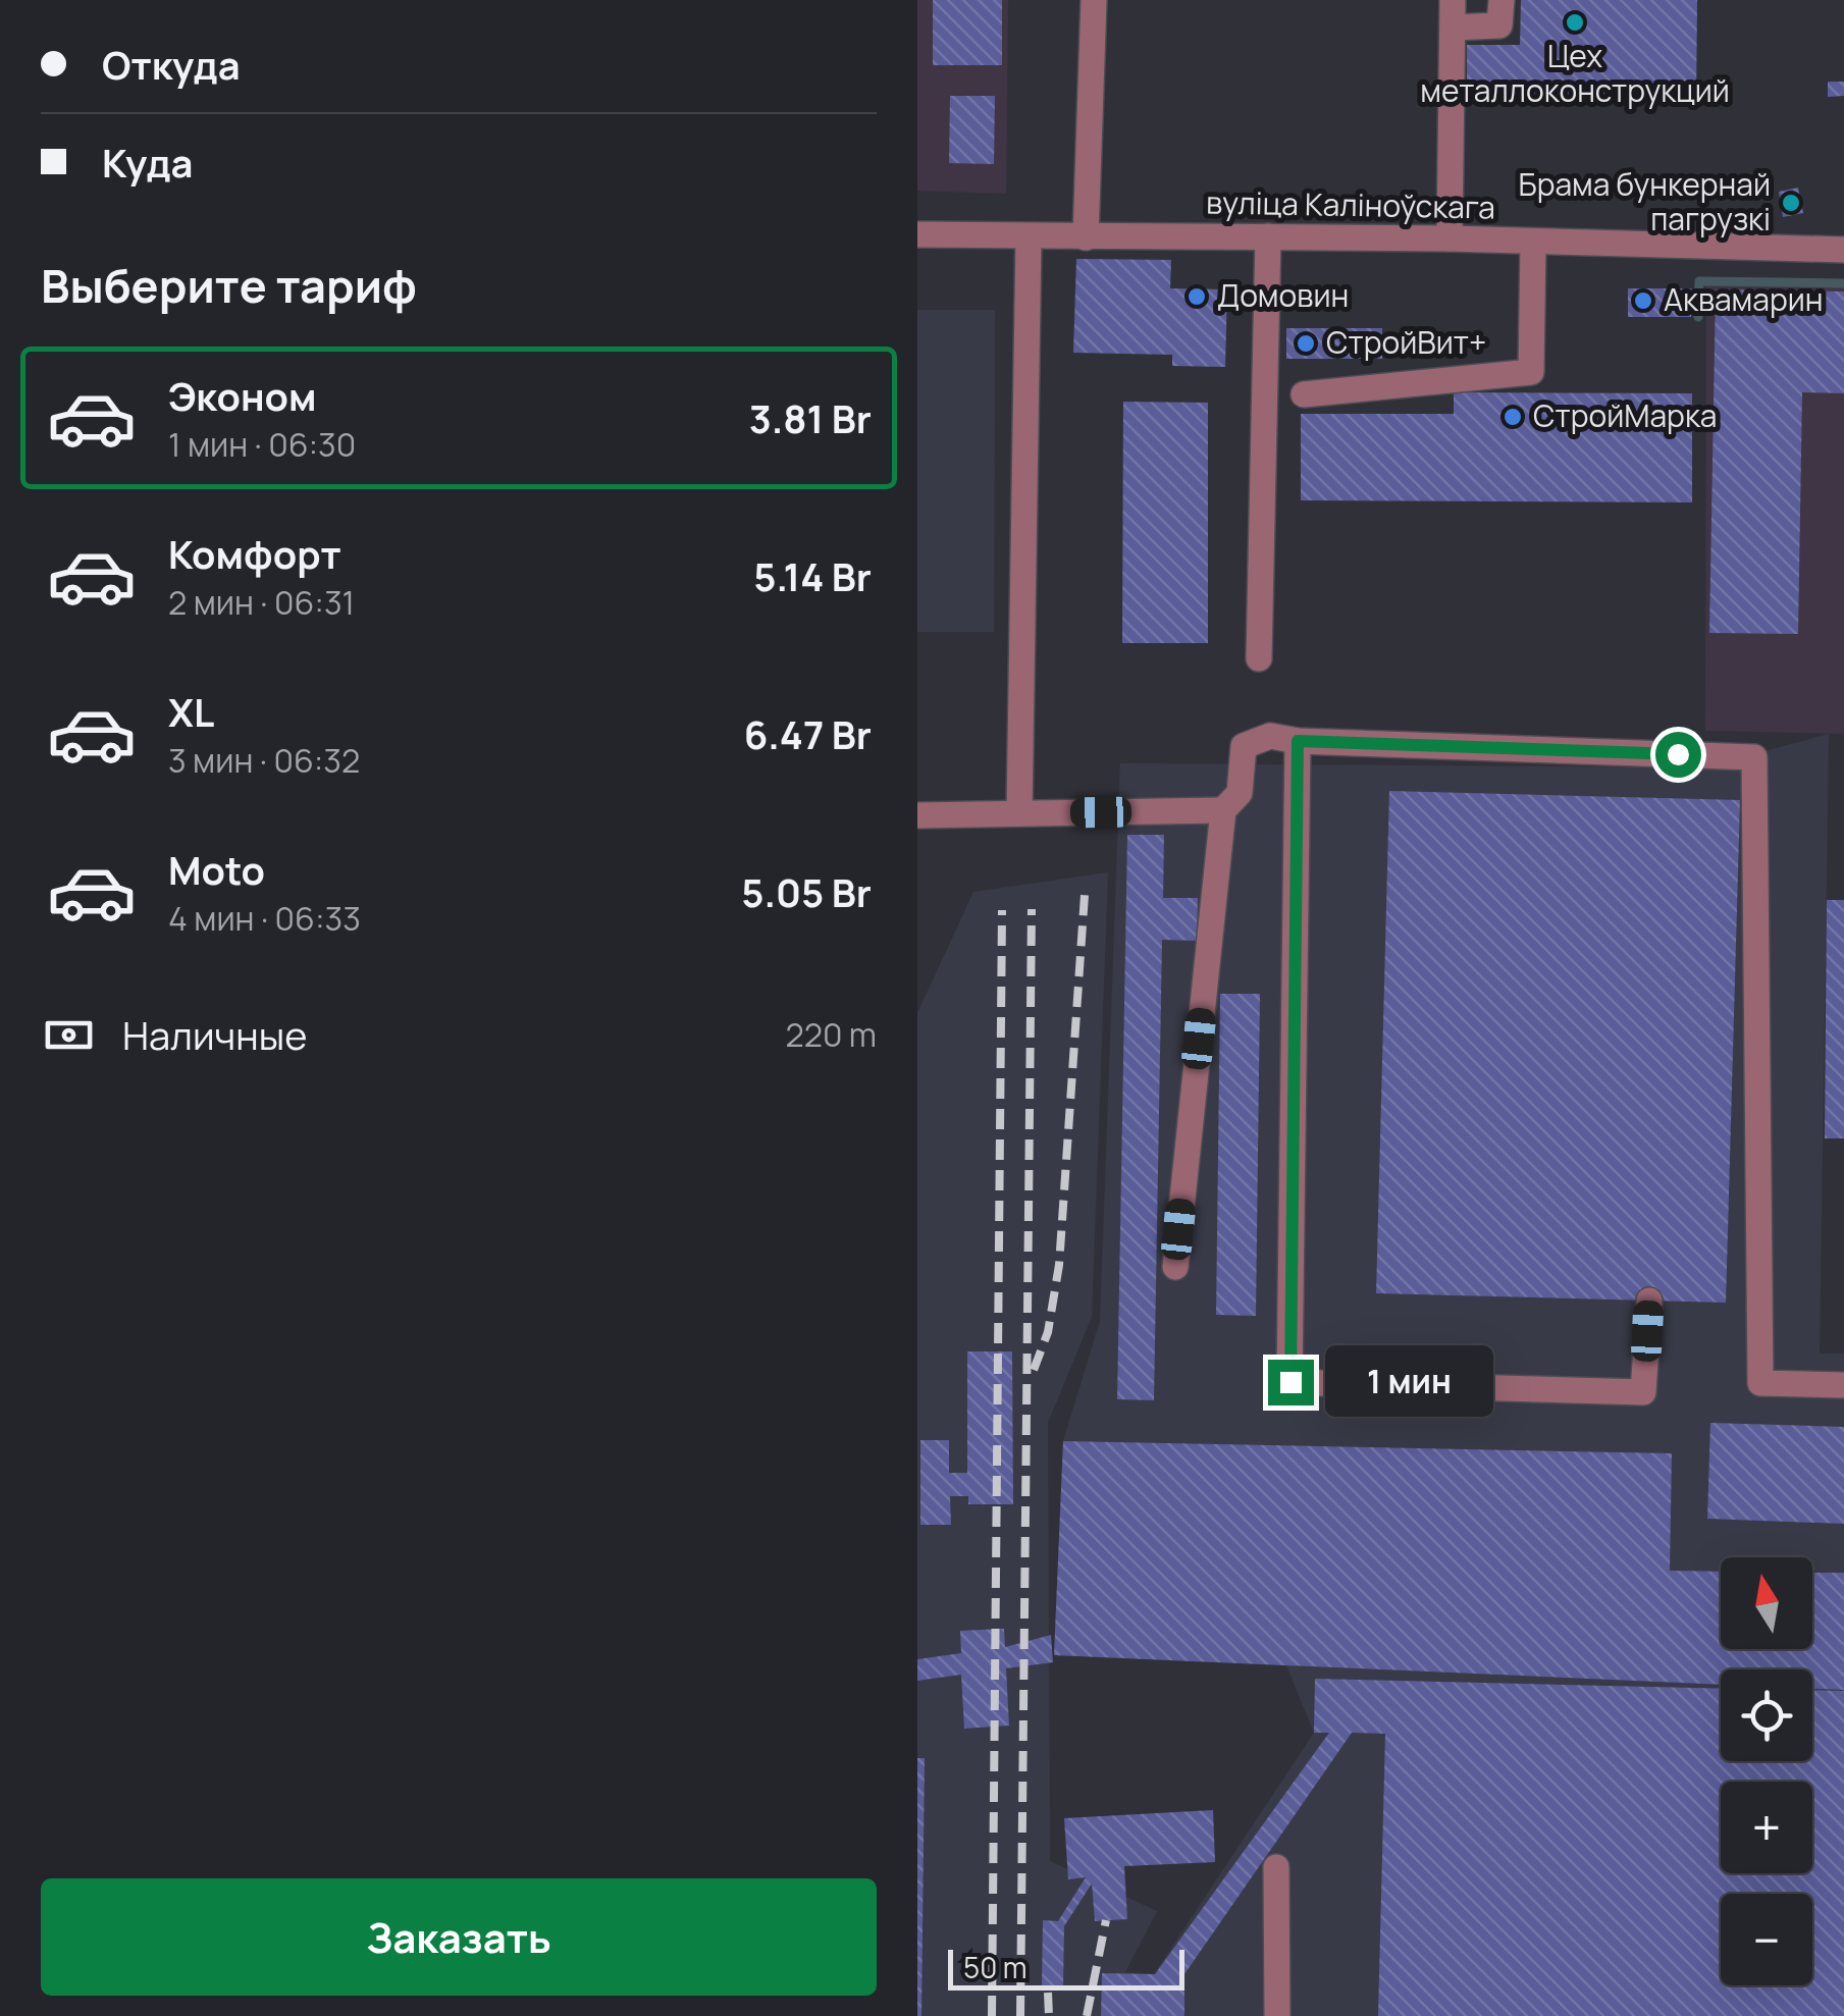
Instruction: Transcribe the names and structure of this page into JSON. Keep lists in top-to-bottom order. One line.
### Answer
{"streets":{"lane":["вуліца Каліноўскага"]},"places":["Цех металлоконструкций","Брама бункернай пагрузкі","Домовин","Аквамарин","СтройВит+","СтройМарка"],"scale_bar":"50 m","north":"top","page":{"banner":["Откуда","Куда"],"heading":"Выберите тариф","list":[{"name":"Эконом","note":"1 мин · 06:30","value":"3.81 Br"},{"name":"Комфорт","note":"2 мин · 06:31","value":"5.14 Br"},{"name":"XL","note":"3 мин · 06:32","value":"6.47 Br"},{"name":"Moto","note":"4 мин · 06:33","value":"5.05 Br"}],"pay":["Наличные","220 m"],"bubble":"1 мин","map_buttons":["+","−"],"buttons":"Заказать","scale":"50 m"}}
